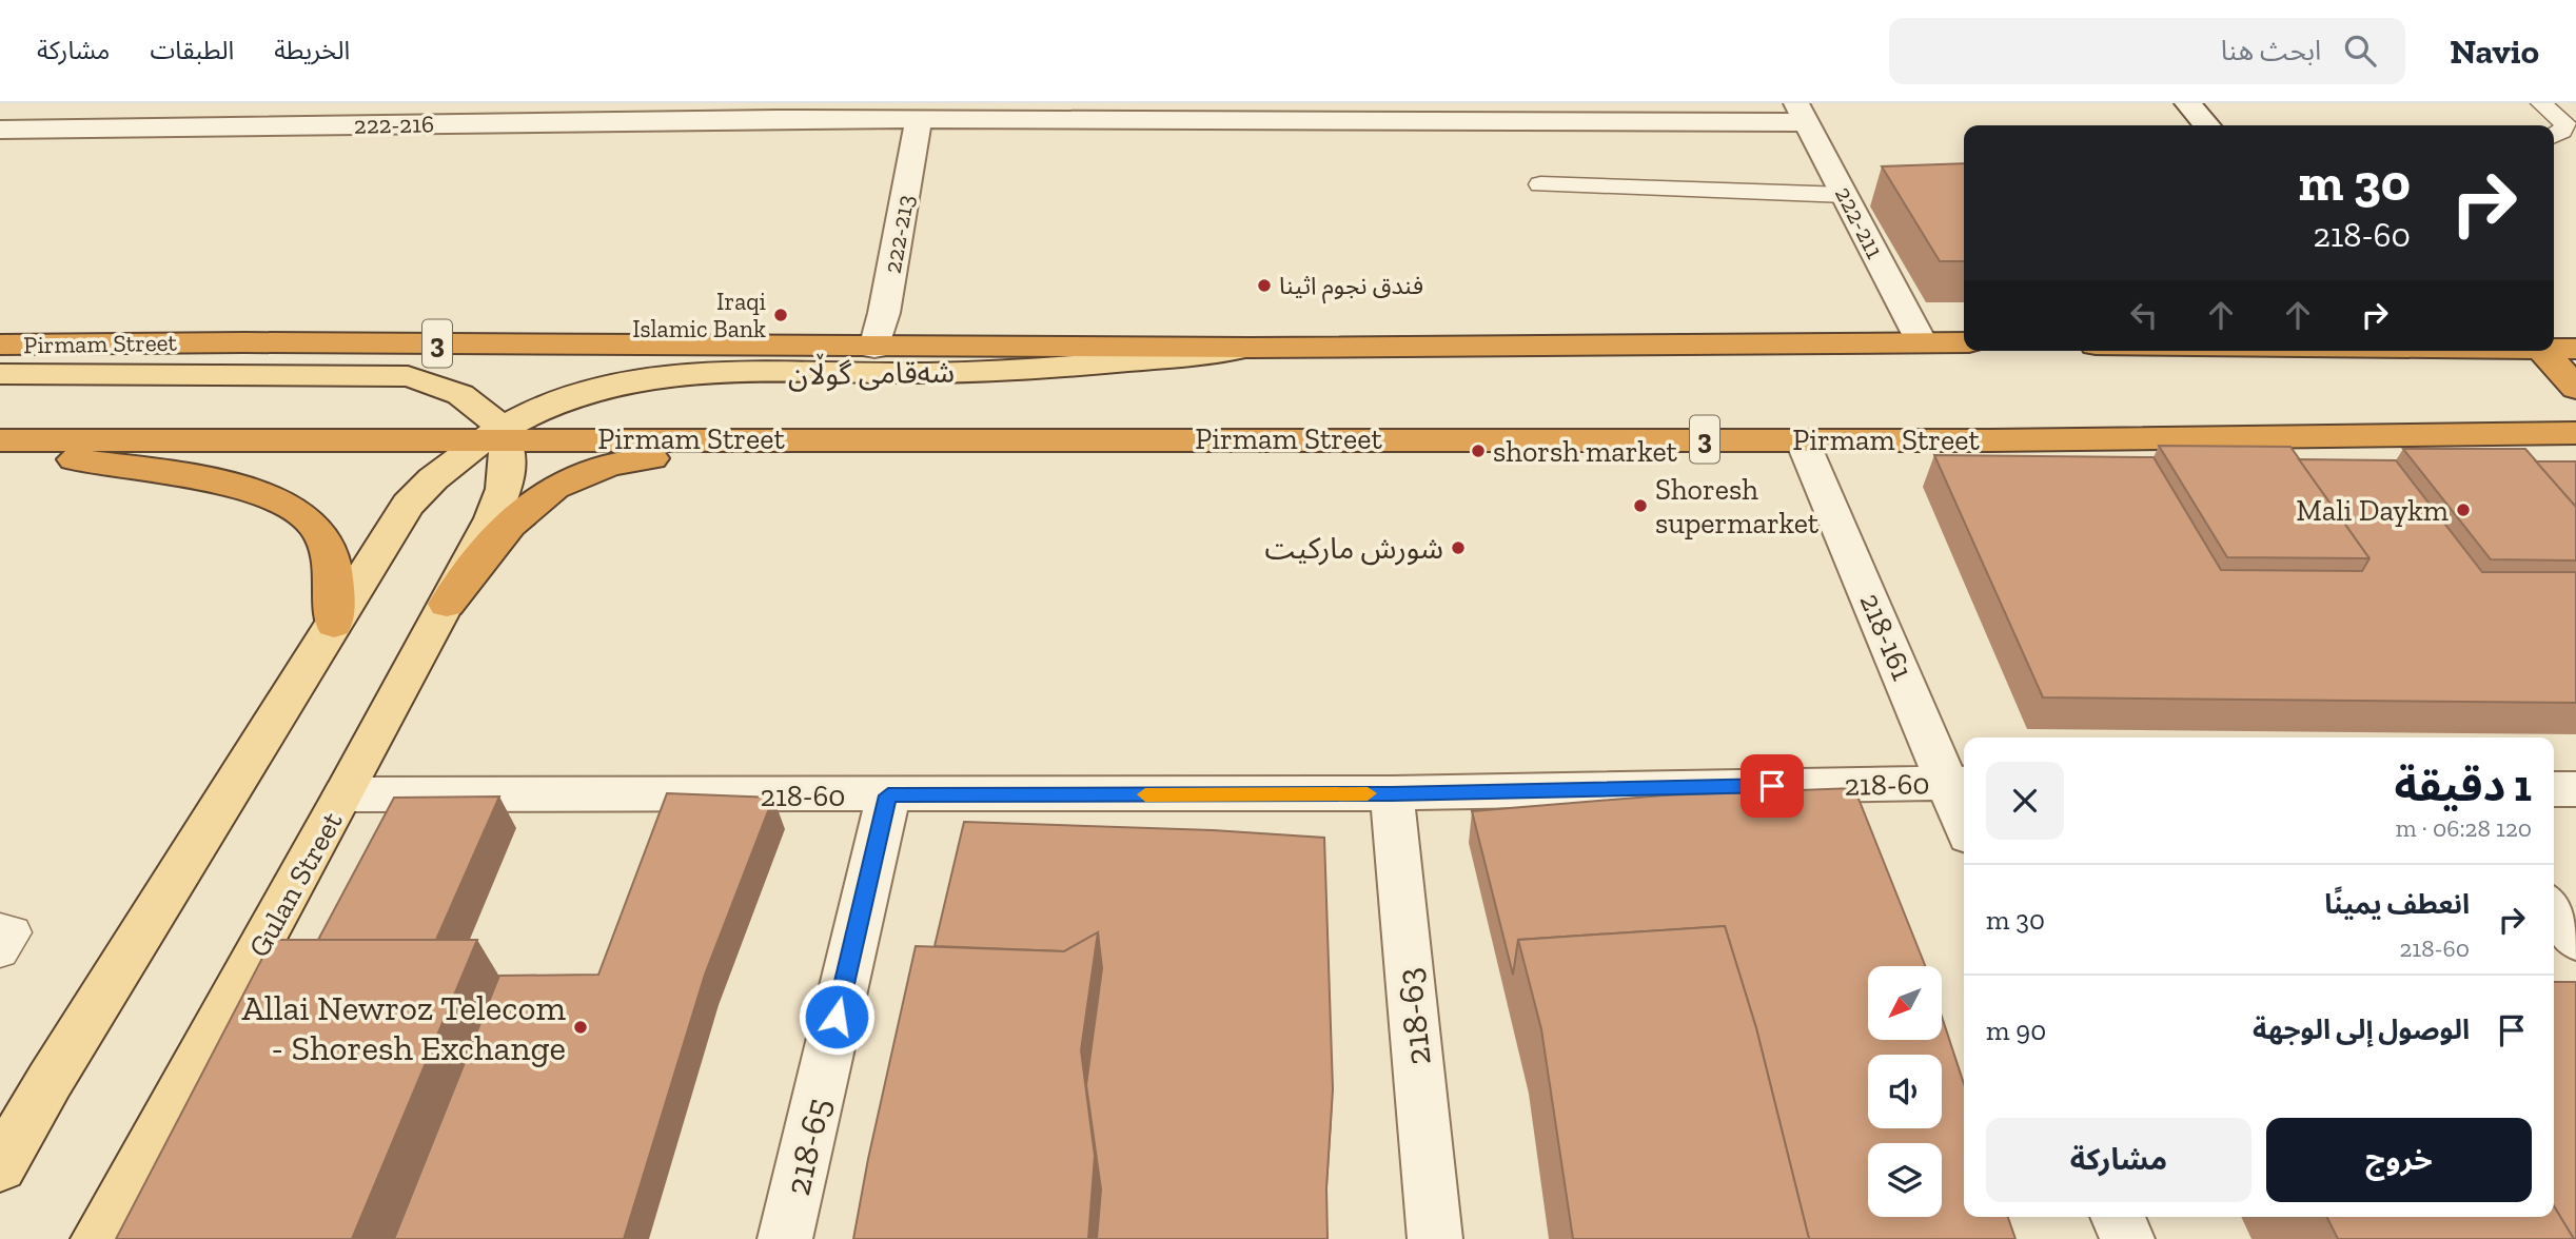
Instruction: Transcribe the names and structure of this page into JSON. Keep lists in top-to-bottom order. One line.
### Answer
{"streets":{"highway":["Pirmam Street","3"],"main road":["شەقامی گوڵان","Gulan Street"],"street":["222-216","222-211","222-213","218-161","218-60","218-63","218-65"]},"crossings":[["222-216","222-211"],["222-216","222-213"],["222-211","Pirmam Street"],["222-213","Pirmam Street"],["Pirmam Street","شەقامی گوڵان"],["Pirmam Street","218-161"],["218-161","218-60"],["218-60","Gulan Street"],["218-60","218-63"],["218-60","218-65"]],"places":["فندق نجوم اثينا","Iraqi Islamic Bank","shorsh market","Shoresh supermarket","Mali Daykm","شورش ماركيت","Allai Newroz Telecom - Shoresh Exchange"],"north":"bottom left","page":{"header":"Navio","search":"ابحث هنا","nav":["الخريطة","الطبقات","مشاركة"],"turn":["30 m","218-60"],"heading":["1 دقيقة","120 m · 06:28"],"list":[{"name":"انعطف يمينًا","note":"218-60","value":"30 m"},{"name":"الوصول إلى الوجهة","value":"90 m"}],"buttons":["خروج","مشاركة"]}}
